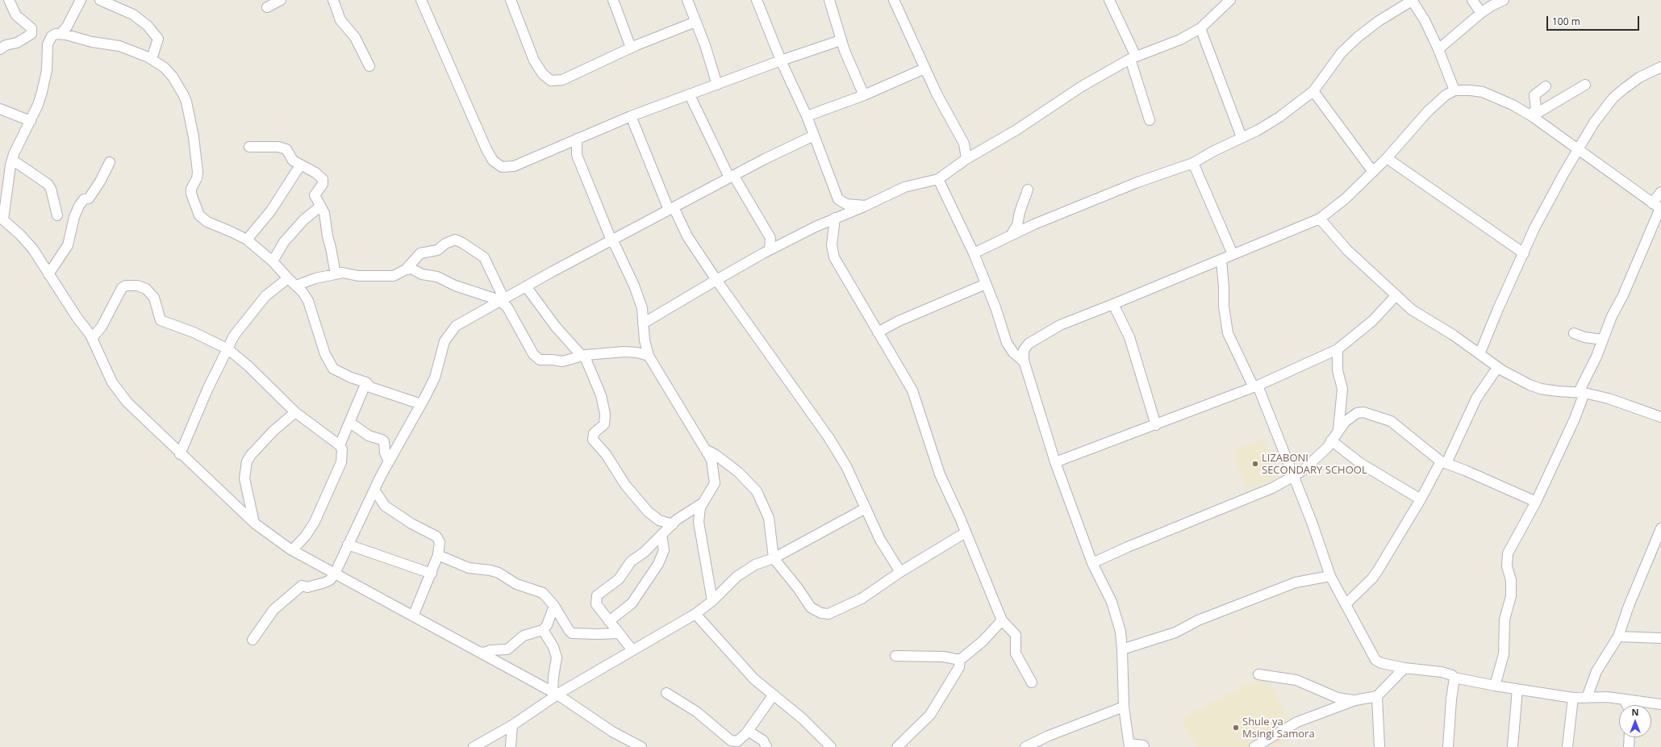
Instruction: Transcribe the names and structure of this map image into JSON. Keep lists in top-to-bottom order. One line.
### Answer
{"places":["LIZABONI SECONDARY SCHOOL","Shule ya Msingi Samora"],"scale_bar":"100 m","north":"top"}
